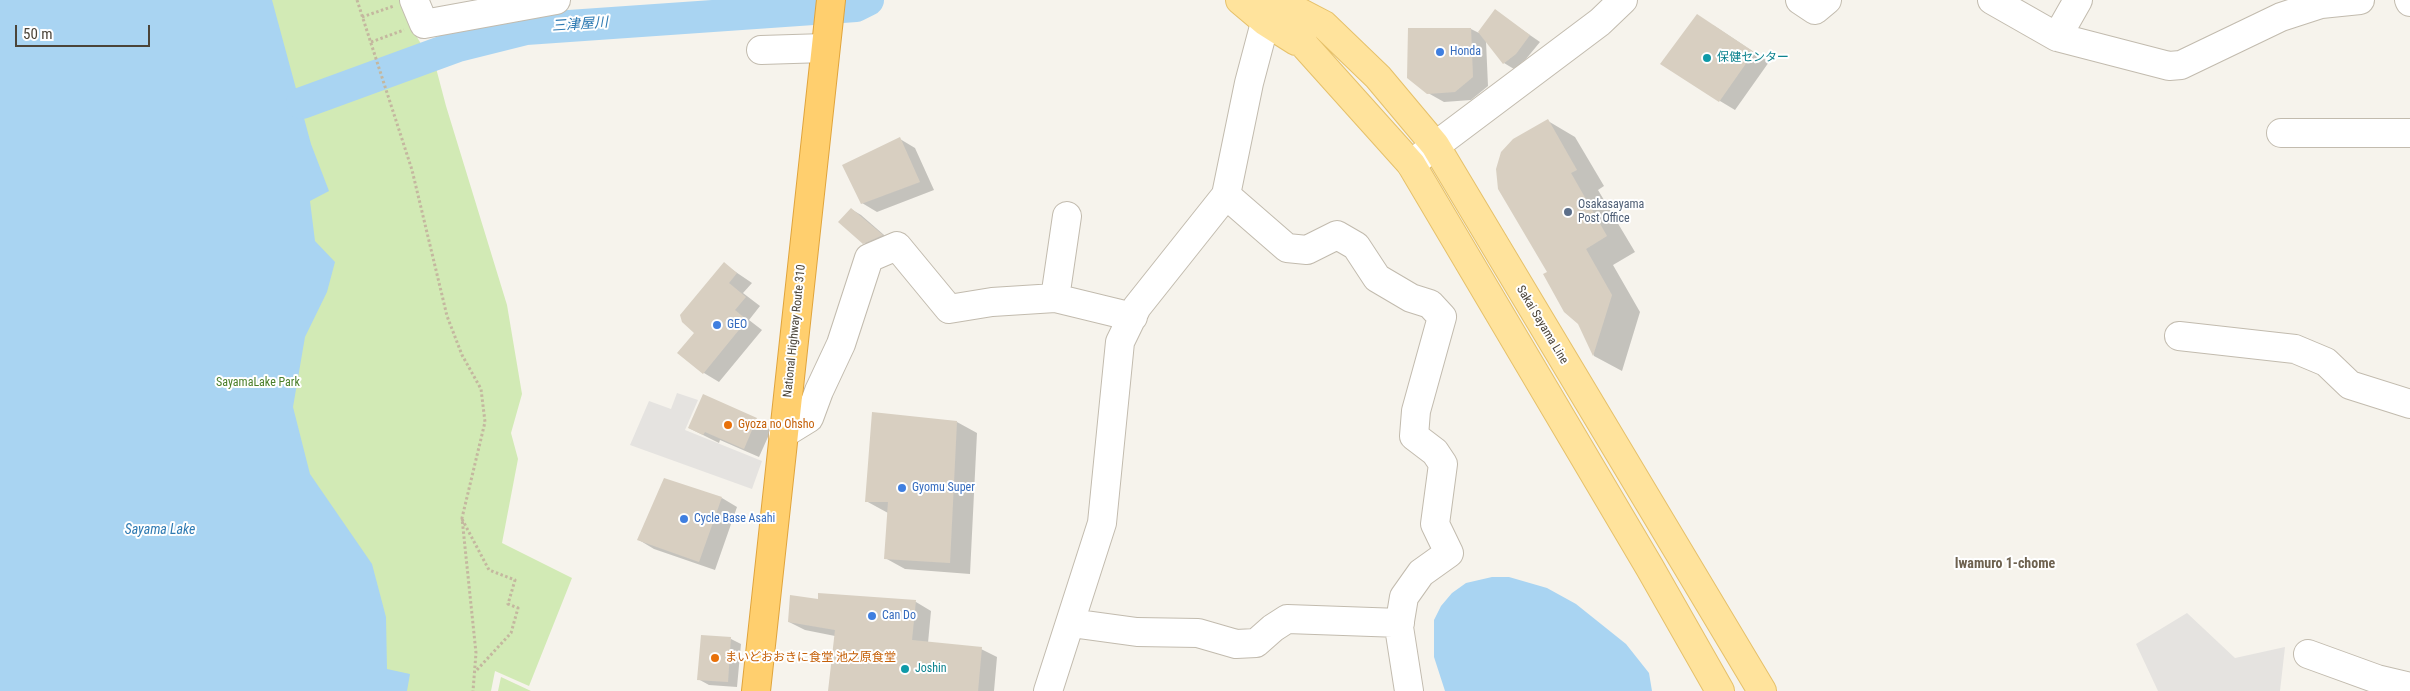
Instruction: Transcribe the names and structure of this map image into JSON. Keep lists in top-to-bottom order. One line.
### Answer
{"streets":{"highway":["National Highway Route 310"],"main road":["Sakai Sayama Line"]},"districts":["Iwamuro 1-chome"],"water":["三津屋川","Sayama Lake"],"parks":["SayamaLake Park"],"places":["Honda","保健センター","Osakasayama Post Office","GEO","Gyoza no Ohsho","Gyomu Super","Cycle Base Asahi","Can Do","まいどおおきに食堂 池之原食堂","Joshin"],"scale_bar":"50 m"}
